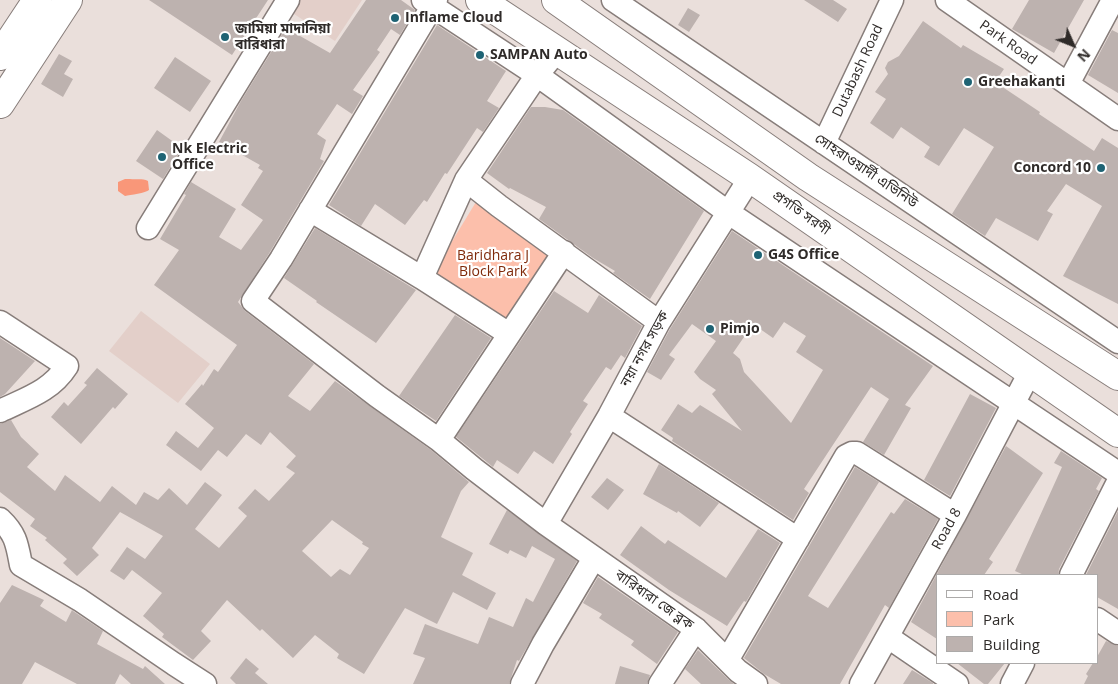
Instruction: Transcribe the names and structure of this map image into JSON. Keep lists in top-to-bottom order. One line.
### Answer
{"streets":{"main road":["প্রগতি সরণী"],"street":["Park Road","Dutabash Road","সোহরাওয়ার্দী এভিনিউ","নয়া নগর সড়ক","Road 8","বারিধারা জে ব্লক"]},"crossings":[["Dutabash Road","সোহরাওয়ার্দী এভিনিউ"],["প্রগতি সরণী","নয়া নগর সড়ক"],["প্রগতি সরণী","Road 8"],["নয়া নগর সড়ক","বারিধারা জে ব্লক"]],"parks":["Baridhara J Block Park"],"places":["Inflame Cloud","জামিয়া মাদানিয়া বারিধারা","SAMPAN Auto","Greehakanti","Nk Electric Office","Concord 10","G4S Office","Pimjo"],"legend":["Road","Park","Building"],"north":"bottom right"}
